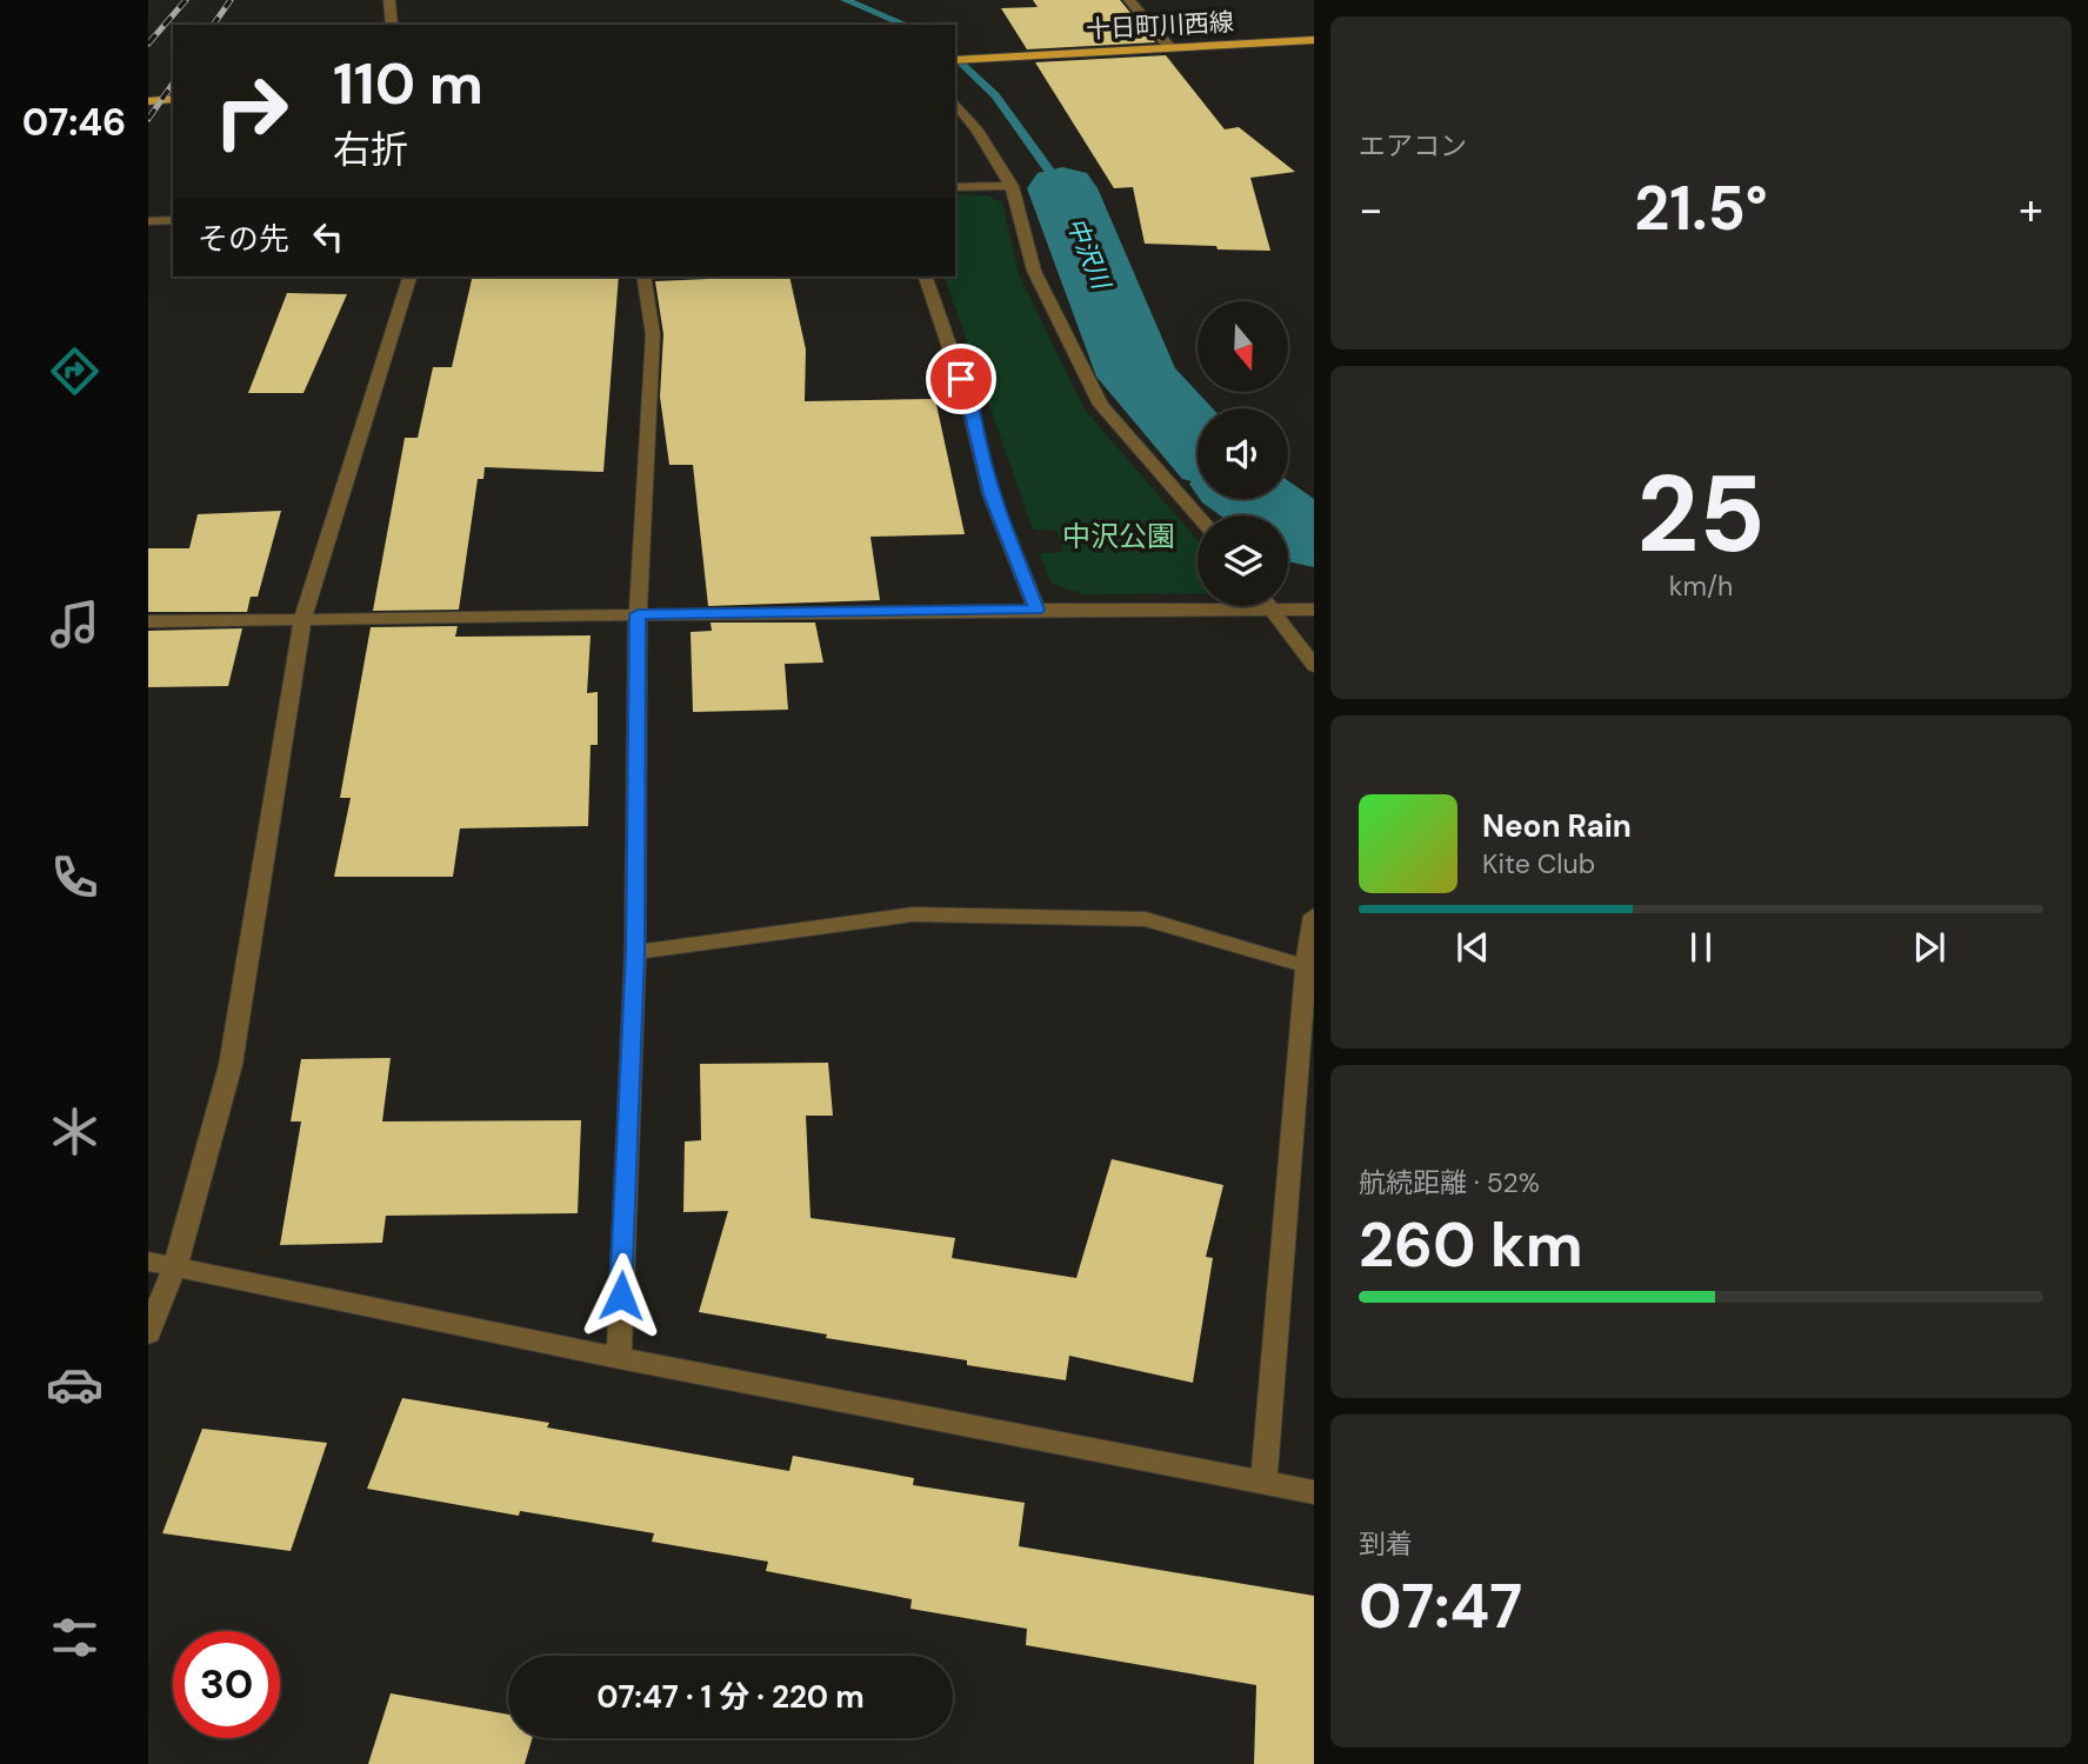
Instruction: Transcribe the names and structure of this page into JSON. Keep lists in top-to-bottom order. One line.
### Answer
{"streets":{"main road":["十日町川西線"]},"water":["中沢川"],"parks":["中沢公園"],"north":"bottom","page":{"tabs":"07:46","tile":["エアコン",["25","km/h"],["航続距離 · 52%","260 km"],["到着","07:47"]],"turn":["110 m","右折"],"heat":["−","21.5°","+"],"then":"その先","song":["Neon Rain","Kite Club"],"limit":"30","trip":"07:47 · 1 分 · 220 m"}}
